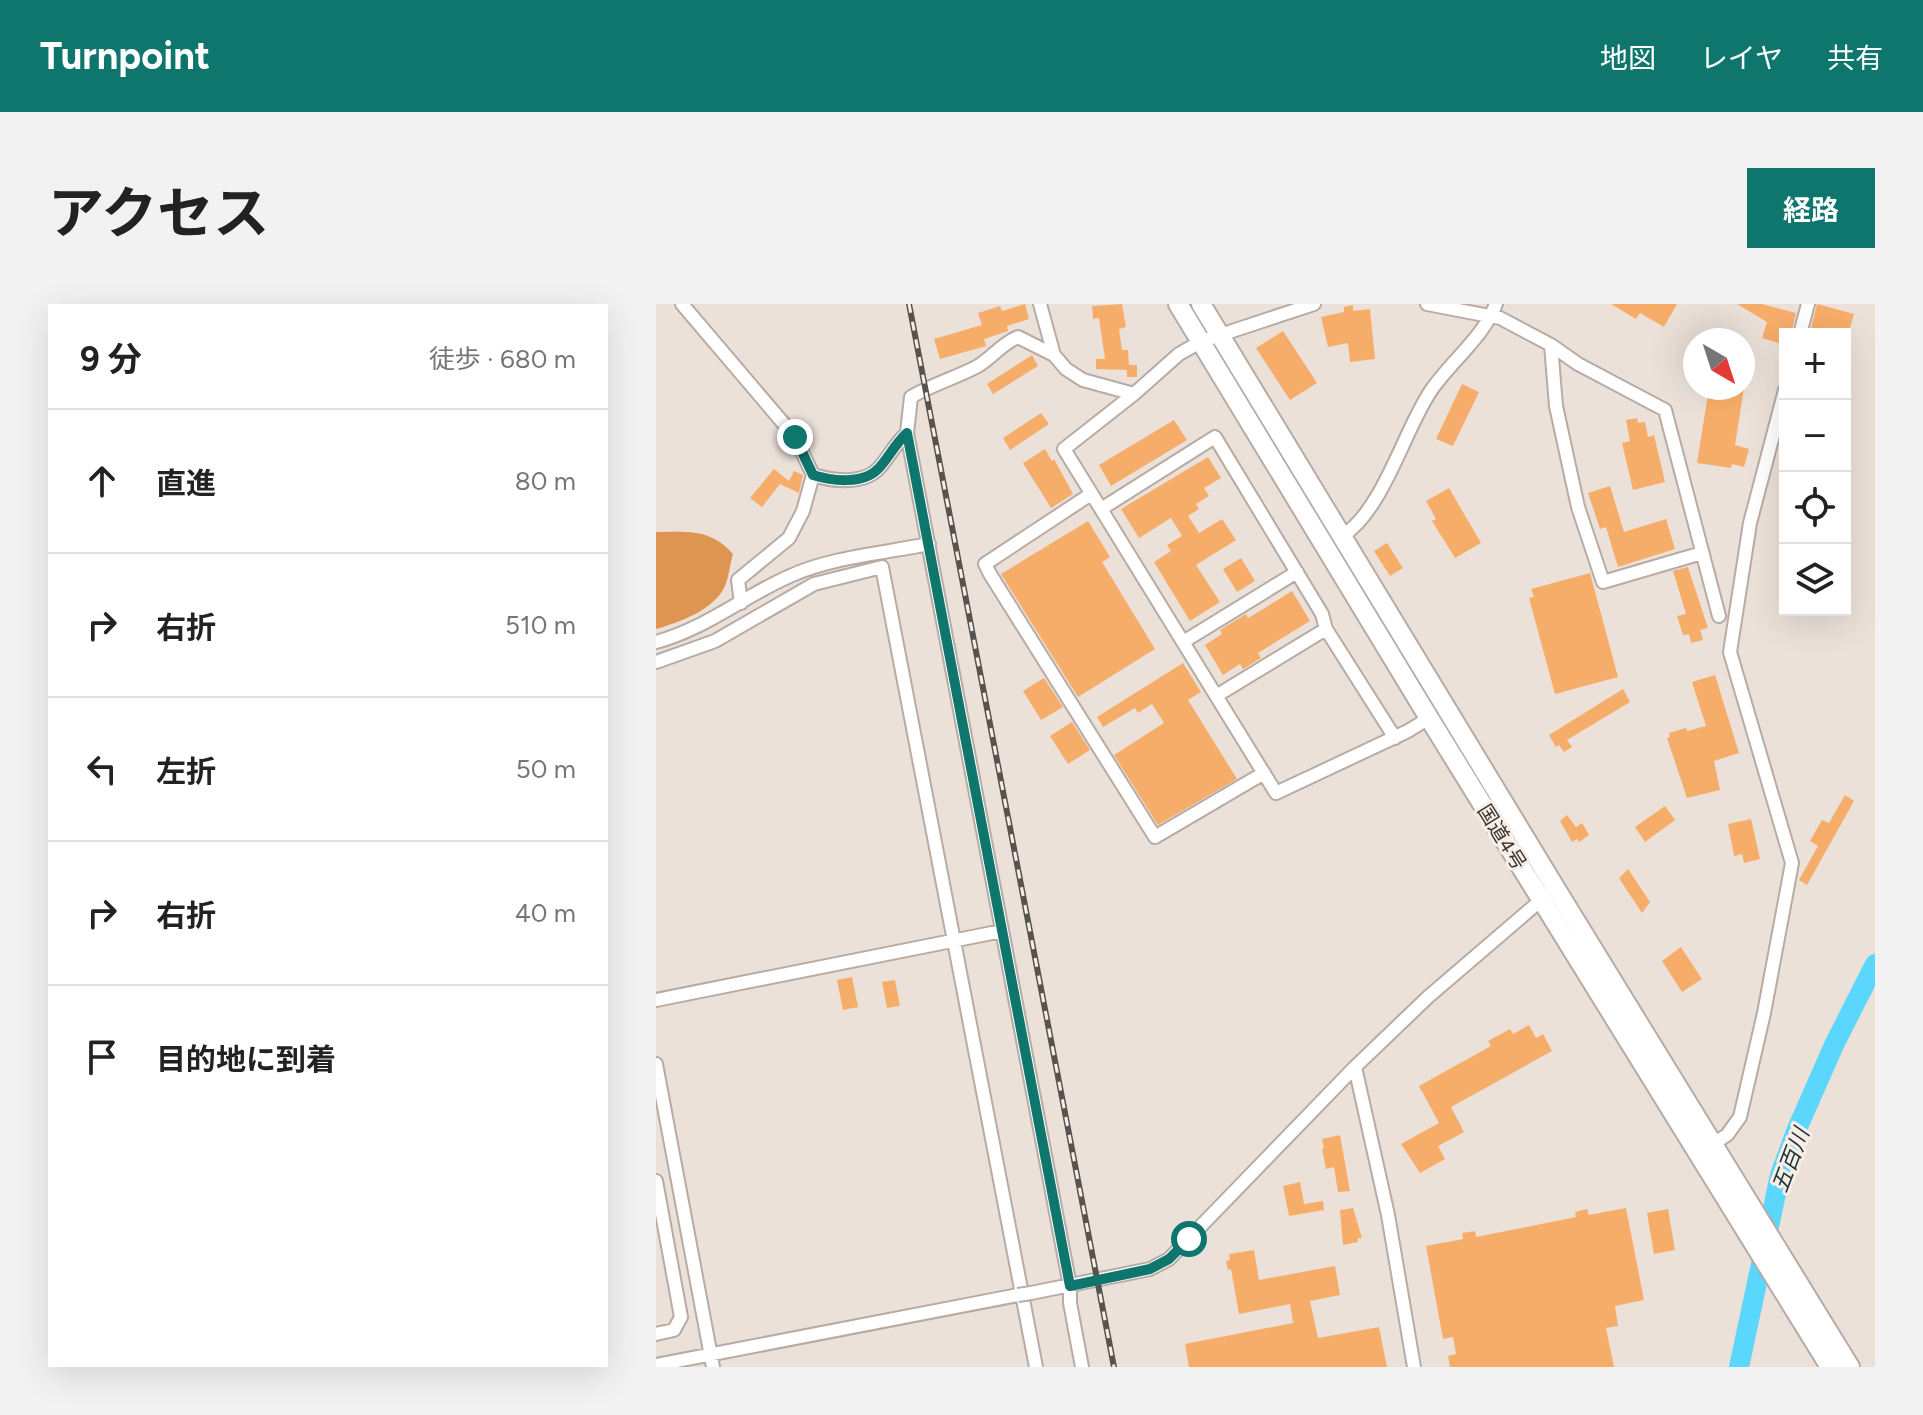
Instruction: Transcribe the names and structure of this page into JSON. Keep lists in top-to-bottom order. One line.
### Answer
{"streets":{"highway":["国道4号"]},"water":["五百川"],"north":"bottom right","page":{"header":"Turnpoint","nav":["地図","レイヤ","共有"],"title":"アクセス","buttons":"経路","heading":["9 分","徒歩 · 680 m"],"map_buttons":["+","−"],"list":[["直進","80 m"],["右折","510 m"],["左折","50 m"],["右折","40 m"],"目的地に到着"]}}
